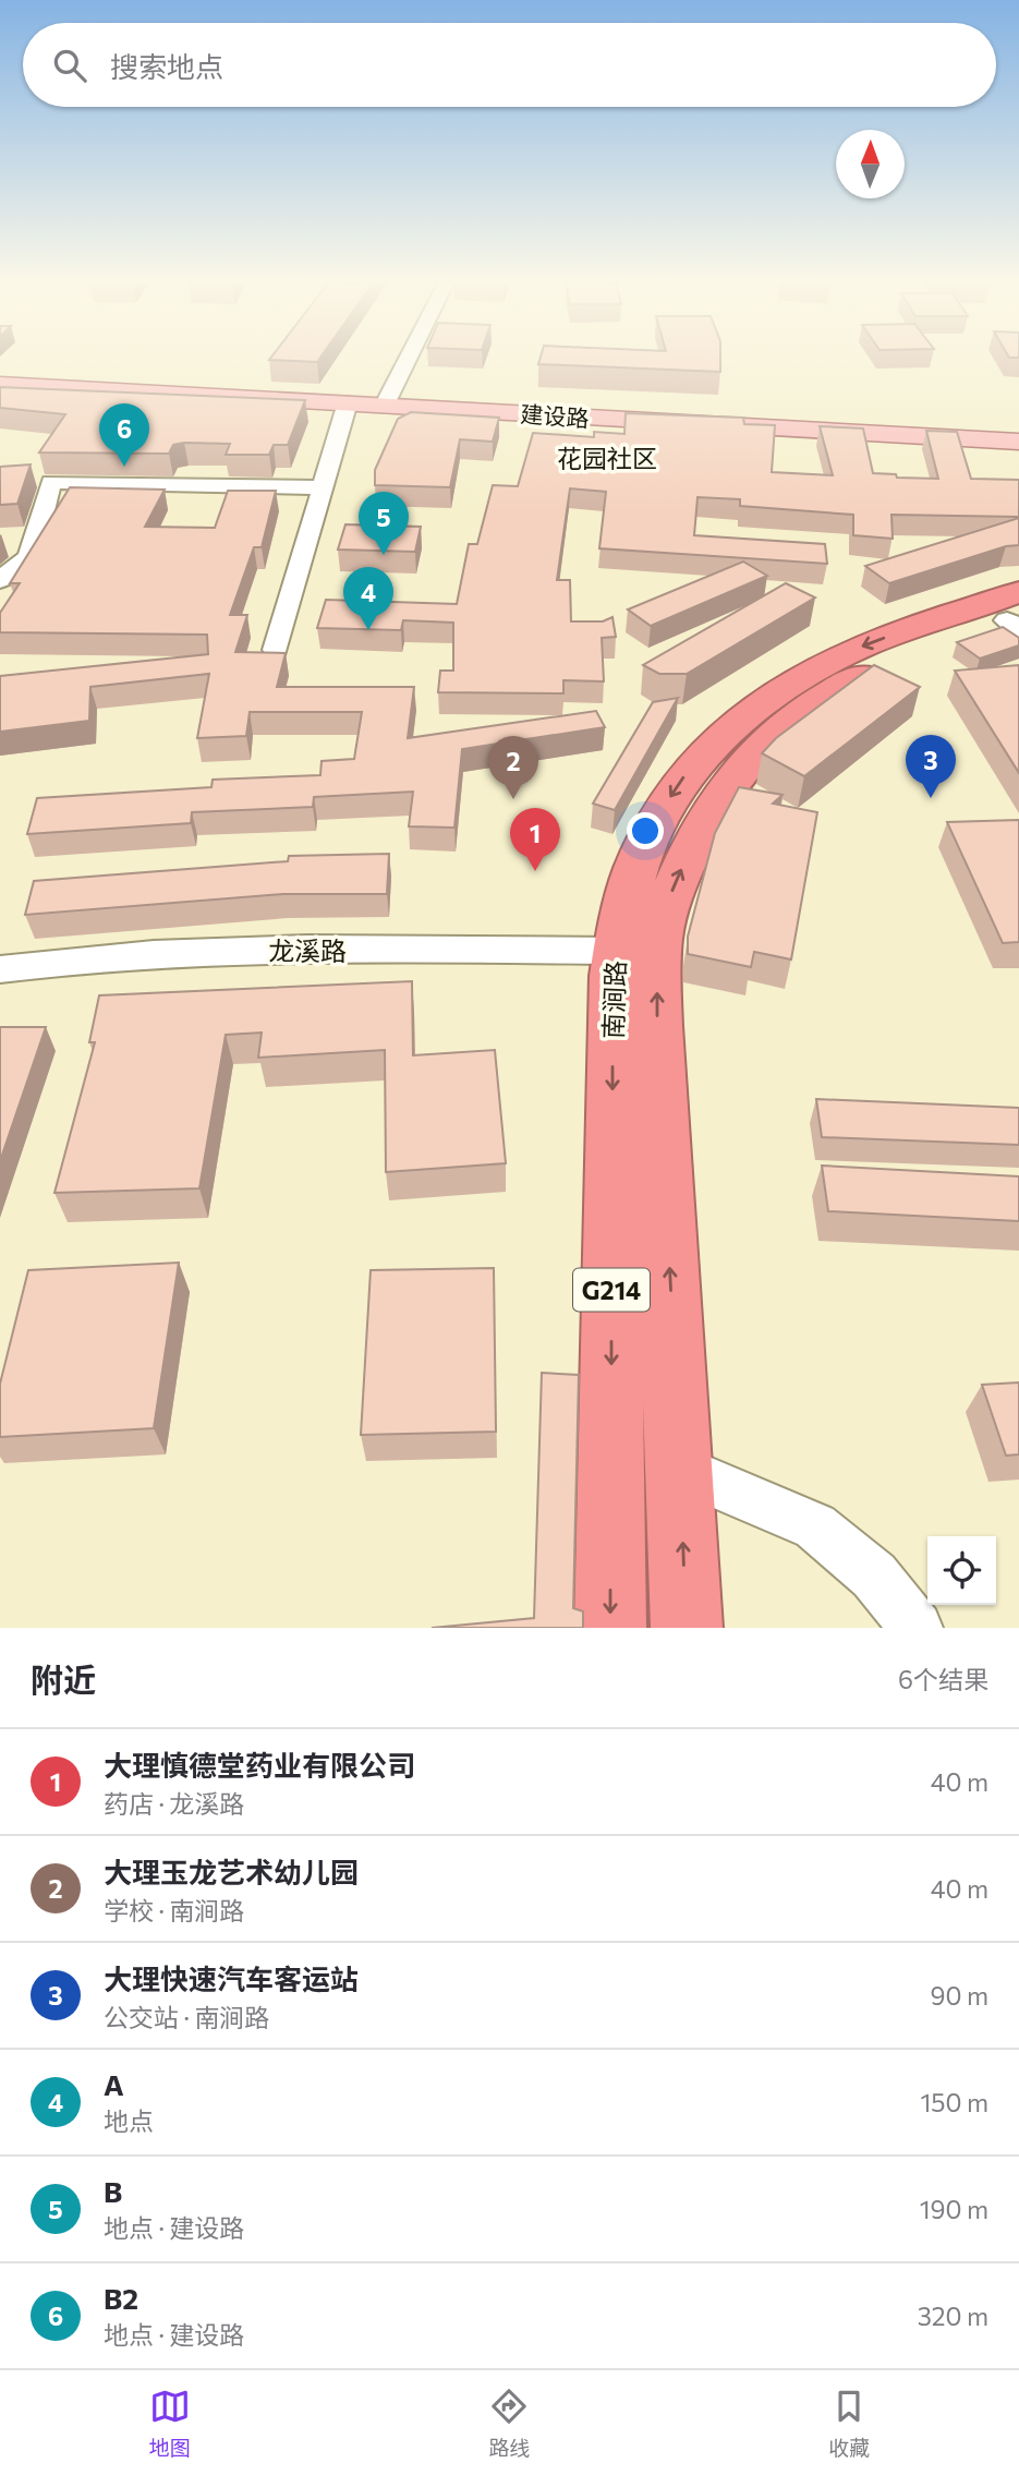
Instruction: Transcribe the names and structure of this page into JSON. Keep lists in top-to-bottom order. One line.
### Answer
{"streets":{"highway":["南涧路","G214"],"main road":["建设路"],"street":["龙溪路"]},"crossings":[["龙溪路","南涧路"]],"districts":["花园社区"],"north":"top","page":{"search":"搜索地点","pins":["6","5","4","3","2","1"],"heading":["附近","6个结果"],"list":[{"mark":"1","name":"大理慎德堂药业有限公司","note":"药店 · 龙溪路","value":"40 m"},{"mark":"2","name":"大理玉龙艺术幼儿园","note":"学校 · 南涧路","value":"40 m"},{"mark":"3","name":"大理快速汽车客运站","note":"公交站 · 南涧路","value":"90 m"},{"mark":"4","name":"A","note":"地点","value":"150 m"},{"mark":"5","name":"B","note":"地点 · 建设路","value":"190 m"},{"mark":"6","name":"B2","note":"地点 · 建设路","value":"320 m"}],"nav":["地图","路线","收藏"]}}
